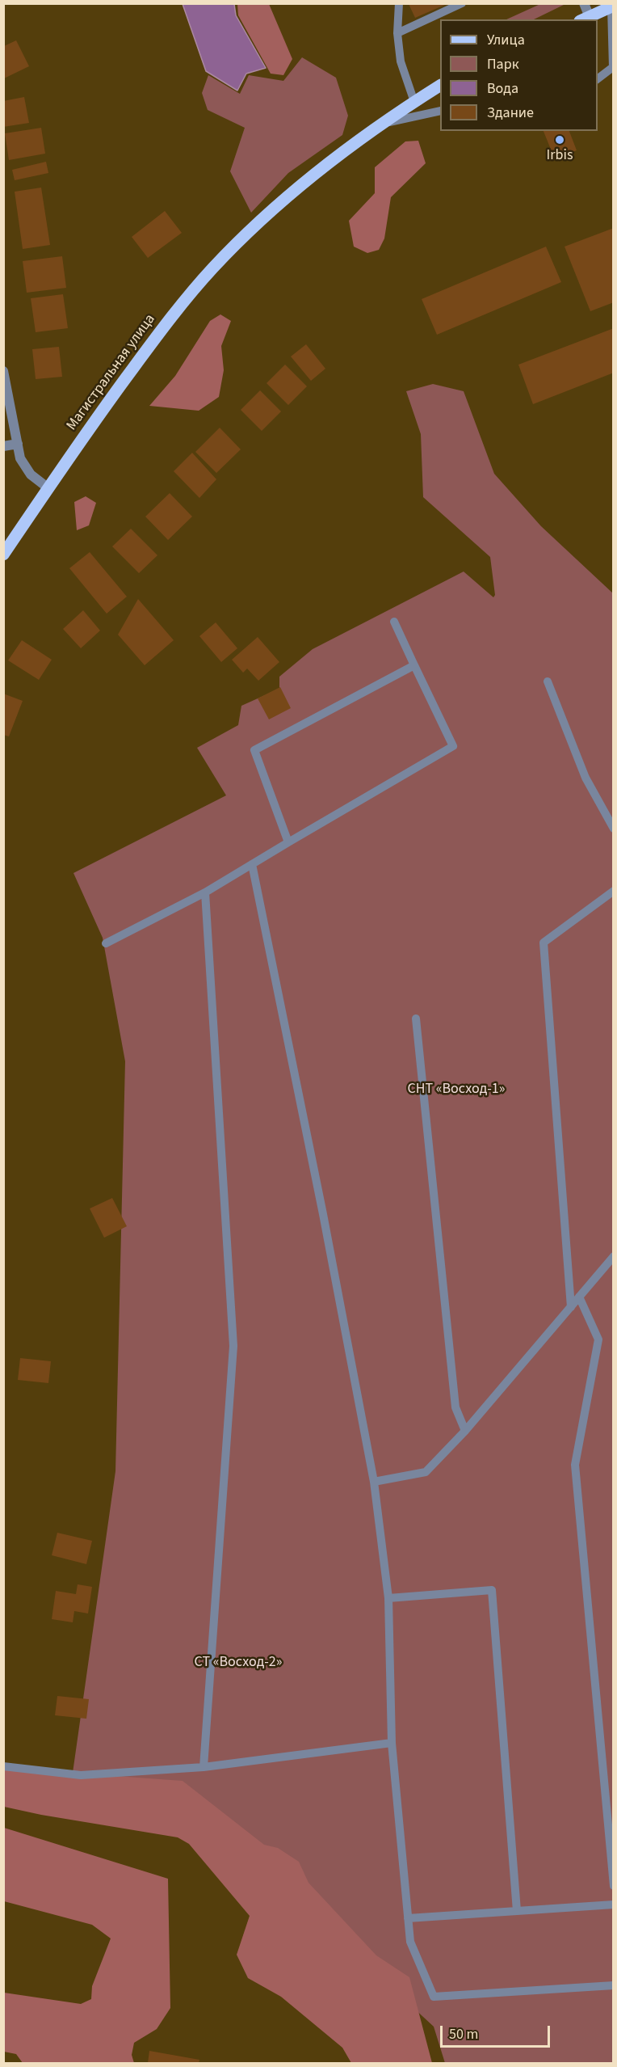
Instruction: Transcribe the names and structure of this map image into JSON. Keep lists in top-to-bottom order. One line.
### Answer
{"streets":{"main road":["Магистральная улица"]},"parks":["СНТ «Восход-1»","СТ «Восход-2»"],"places":["Irbis"],"legend":["Улица","Парк","Вода","Здание"],"scale_bar":"50 m"}
